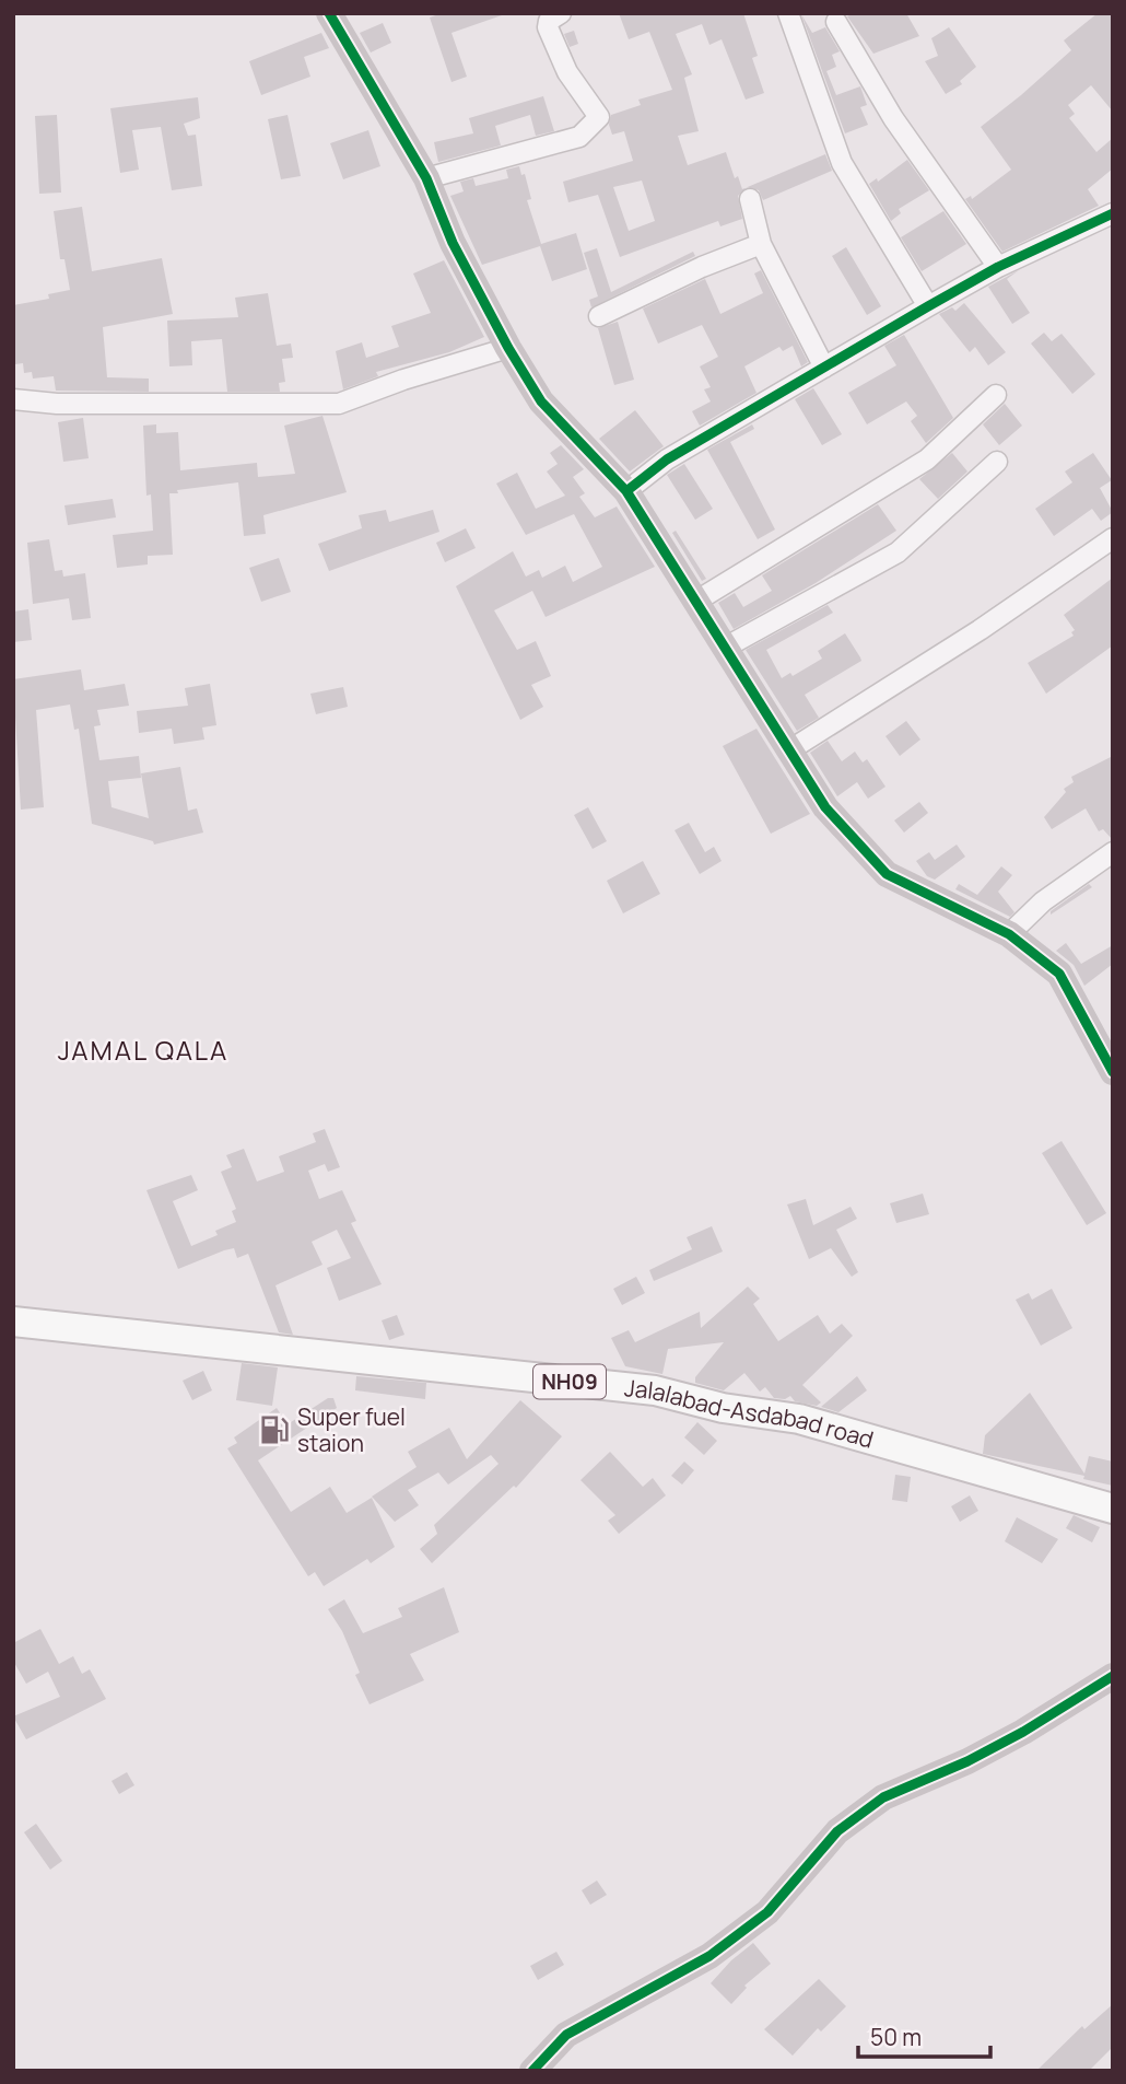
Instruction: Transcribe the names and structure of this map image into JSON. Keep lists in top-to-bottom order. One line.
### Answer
{"streets":{"main road":["NH09","Jalalabad-Asdabad road"]},"districts":["JAMAL QALA"],"places":{"fuel station":["Super fuel staion"]},"scale_bar":"50 m"}
